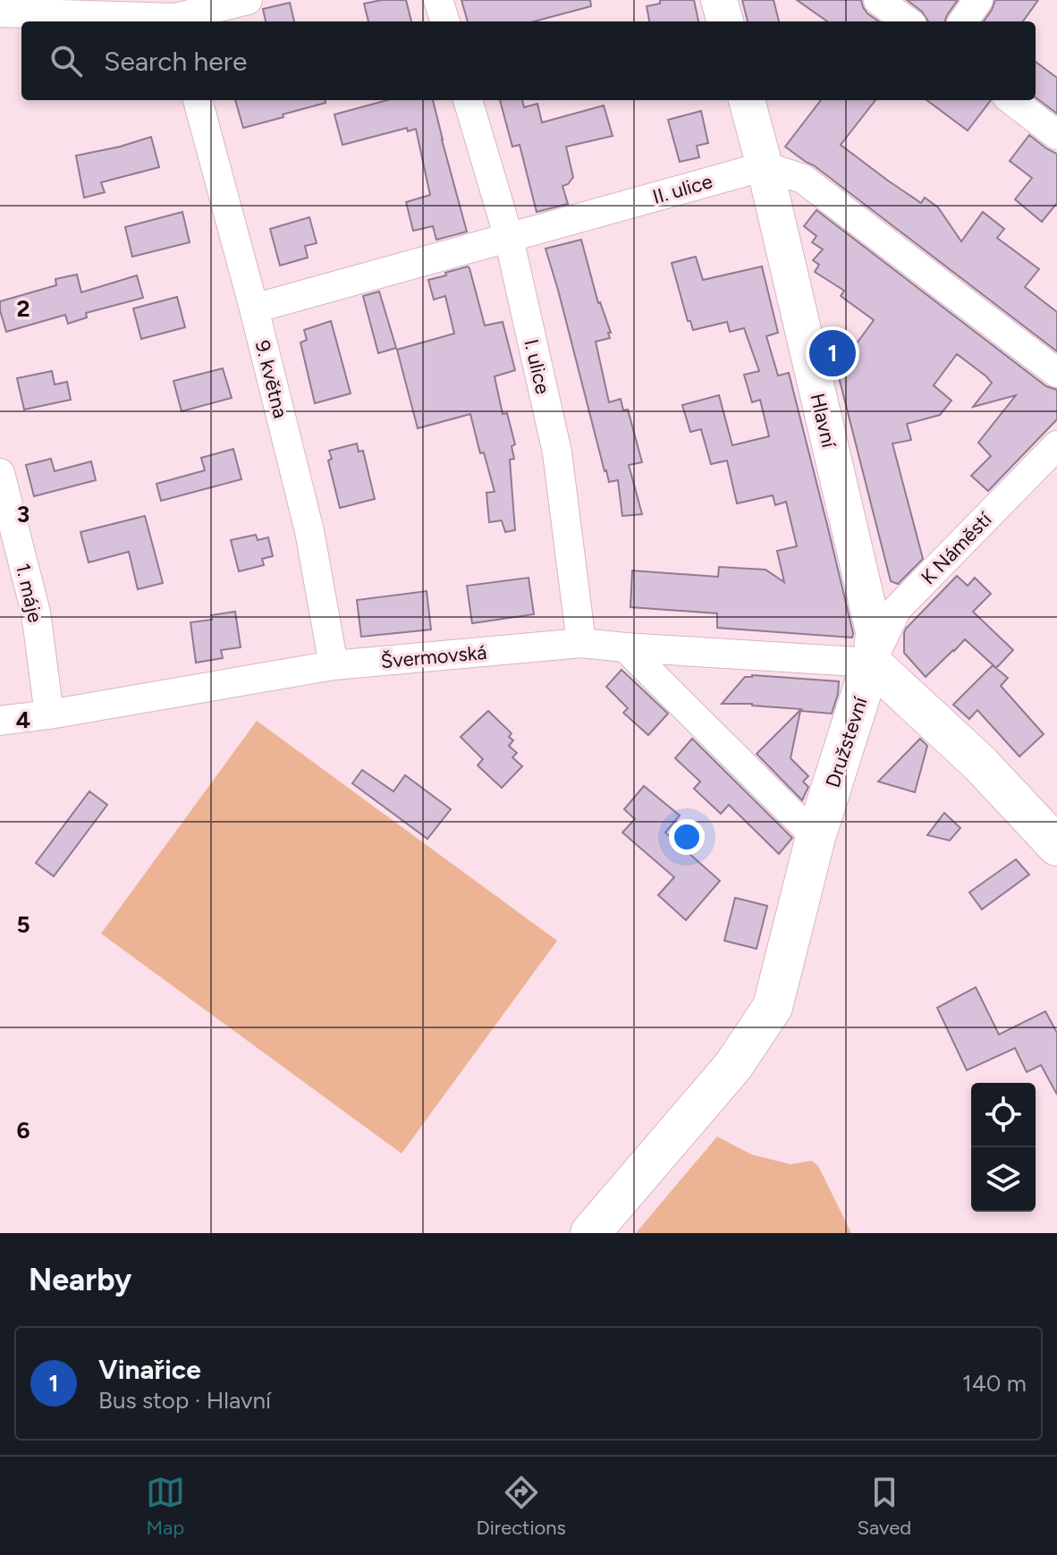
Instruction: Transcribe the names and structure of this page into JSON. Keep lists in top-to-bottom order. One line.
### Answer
{"streets":{"main road":["Družstevní"],"street":["II. ulice","I. ulice","9. května","Hlavní","K Náměstí","1. máje","Švermovská"]},"crossings":[["II. ulice","I. ulice"],["II. ulice","9. května"],["II. ulice","Hlavní"],["I. ulice","Švermovská"],["9. května","Švermovská"],["Hlavní","K Náměstí"],["Hlavní","Švermovská"],["Hlavní","Družstevní"],["K Náměstí","Švermovská"],["K Náměstí","Družstevní"],["1. máje","Švermovská"],["Švermovská","Družstevní"]],"page":{"search":"Search here","pins":"1","heading":"Nearby","list":[{"mark":"1","name":"Vinařice","note":"Bus stop · Hlavní","value":"140 m"}],"nav":["Map","Directions","Saved"]},"grid":{"rows":["2","3","4","5","6"]}}
